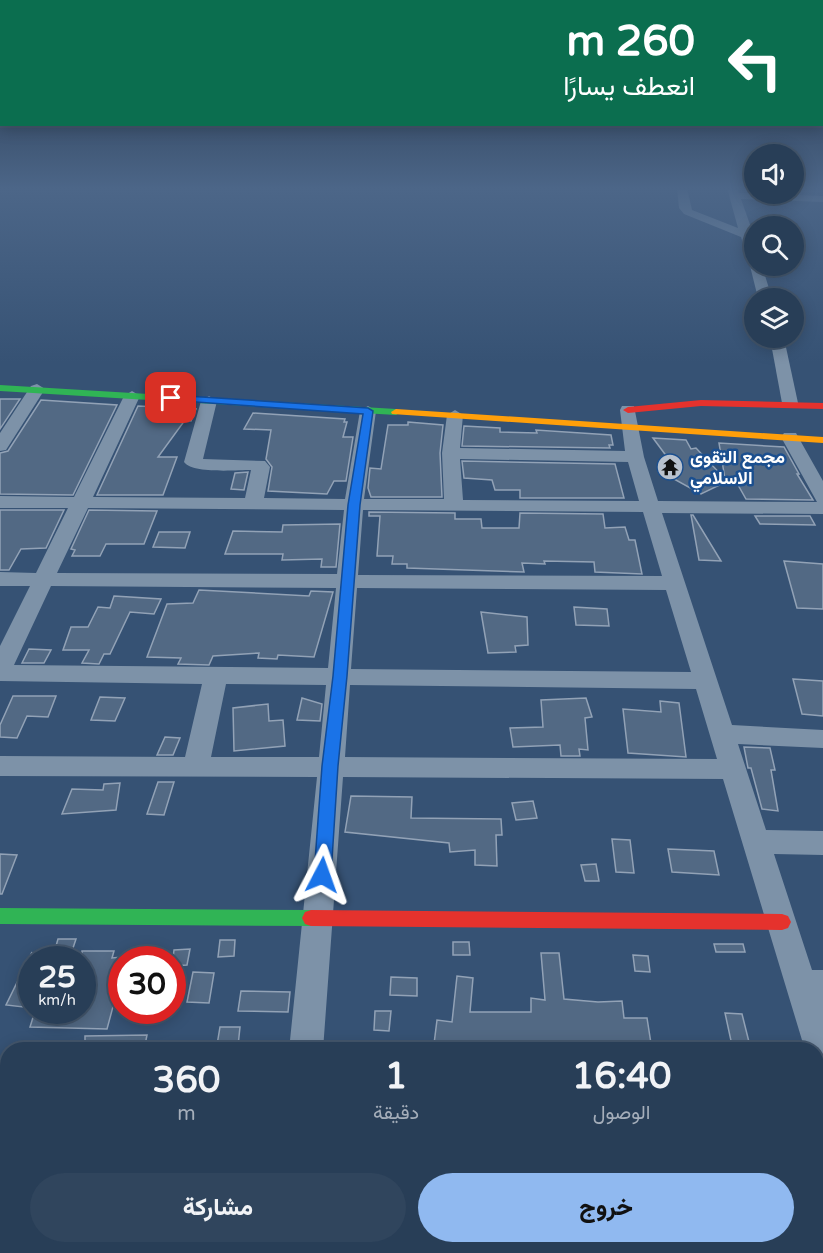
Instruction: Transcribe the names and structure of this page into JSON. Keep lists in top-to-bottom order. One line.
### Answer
{"places":{"temple":["مجمع التقوى الاسلامي"]},"page":{"turn":["260 m","انعطف يسارًا"],"speed":"25 km/h","limit":"30","eta":["16:40","الوصول","1","دقيقة","360","m"],"buttons":["خروج","مشاركة"]}}
